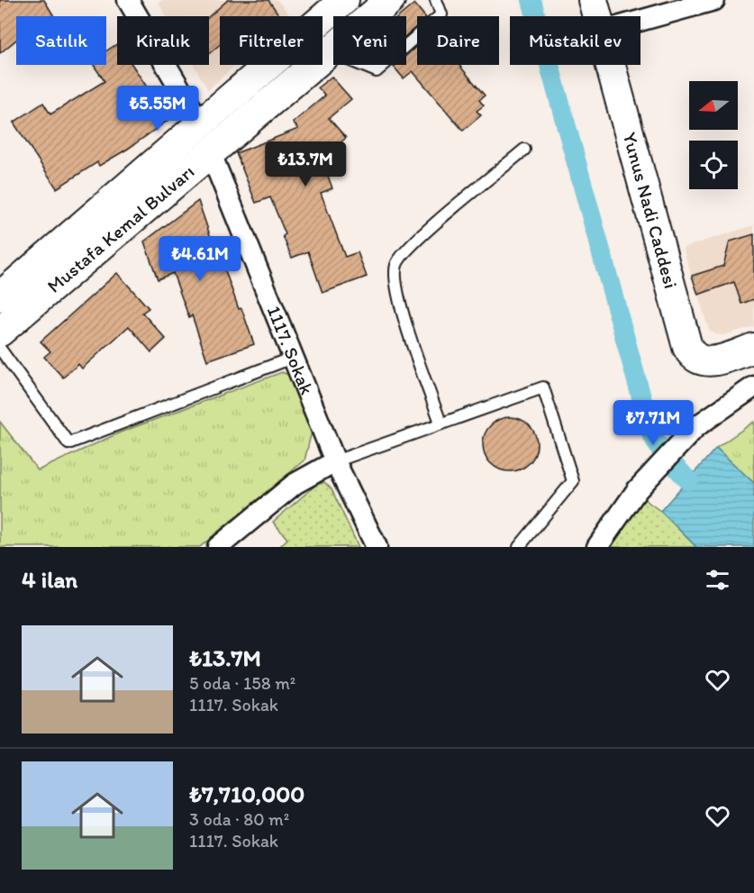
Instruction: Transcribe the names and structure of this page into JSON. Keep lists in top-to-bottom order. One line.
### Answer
{"streets":{"main road":["Yunus Nadi Caddesi","Mustafa Kemal Bulvarı"],"street":["1117. Sokak"]},"crossings":[["Mustafa Kemal Bulvarı","1117. Sokak"]],"north":"left","page":{"chip":["Satılık","Kiralık","Filtreler","Yeni","Daire","Müstakil ev"],"price":["₺5.55M","₺13.7M","₺4.61M","₺7.71M"],"heading":"4 ilan","list":[{"name":"₺13.7M","note":"5 oda · 158 m² · 1117. Sokak"},{"name":"₺7,710,000","note":"3 oda · 80 m² · 1117. Sokak"}]}}
